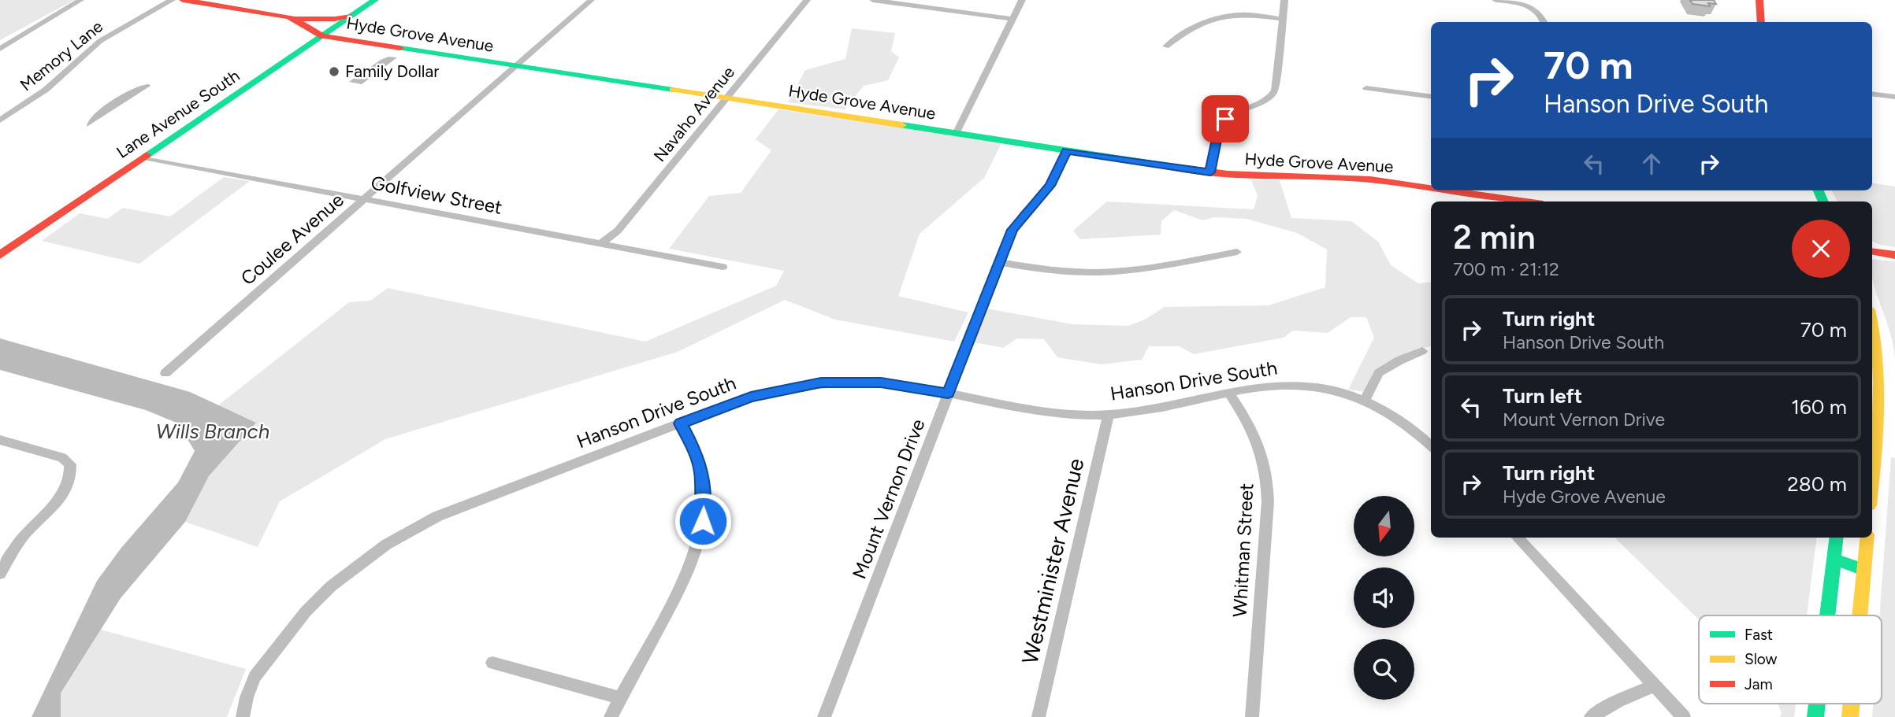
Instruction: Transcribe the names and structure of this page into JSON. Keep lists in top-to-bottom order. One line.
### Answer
{"streets":{"street":["Hyde Grove Avenue","Memory Lane","Lane Avenue South","Navaho Avenue","Golfview Street","Coulee Avenue","Hanson Drive South","Mount Vernon Drive","Whitman Street","Westminister Avenue"]},"crossings":[["Hyde Grove Avenue","Lane Avenue South"],["Hyde Grove Avenue","Navaho Avenue"],["Hyde Grove Avenue","Coulee Avenue"],["Hyde Grove Avenue","Mount Vernon Drive"],["Lane Avenue South","Golfview Street"],["Navaho Avenue","Golfview Street"],["Golfview Street","Coulee Avenue"],["Hanson Drive South","Mount Vernon Drive"],["Hanson Drive South","Whitman Street"],["Hanson Drive South","Westminister Avenue"]],"water":["Wills Branch"],"places":["Family Dollar"],"legend":["Fast","Slow","Jam"],"north":"bottom","page":{"turn":["70 m","Hanson Drive South"],"heading":["2 min","700 m · 21:12"],"list":[{"name":"Turn right","note":"Hanson Drive South","value":"70 m"},{"name":"Turn left","note":"Mount Vernon Drive","value":"160 m"},{"name":"Turn right","note":"Hyde Grove Avenue","value":"280 m"}]}}
